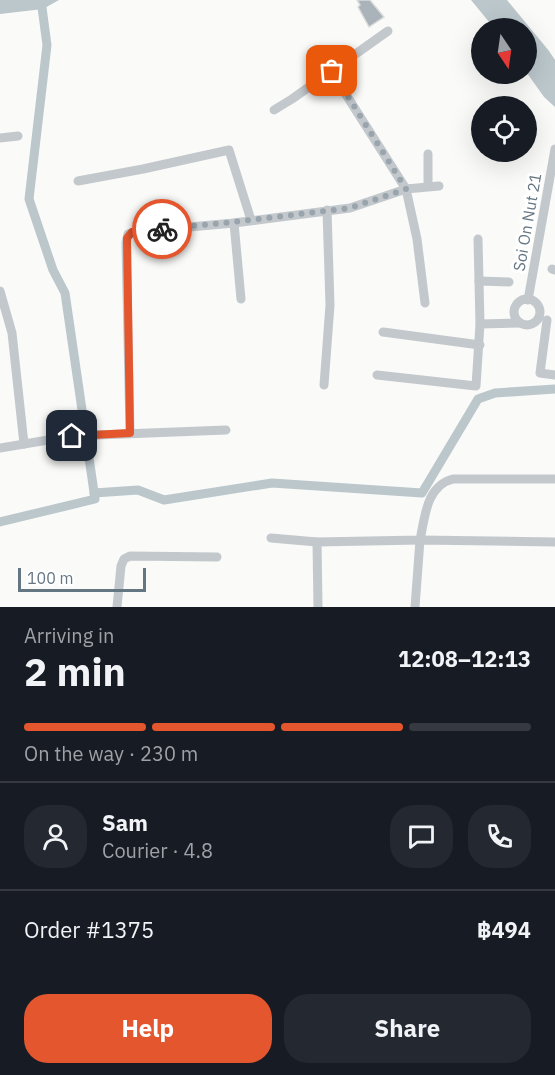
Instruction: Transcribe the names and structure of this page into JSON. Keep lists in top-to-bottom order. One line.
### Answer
{"streets":{"street":["Soi On Nut 21"]},"scale_bar":"100 m","north":"bottom","page":{"scale":"100 m","heading":["2 min","Arriving in","12:08–12:13"],"panel":["Sam","Courier · 4.8","Order #1375","฿494"],"bar":"On the way · 230 m","buttons":["Help","Share"]}}
